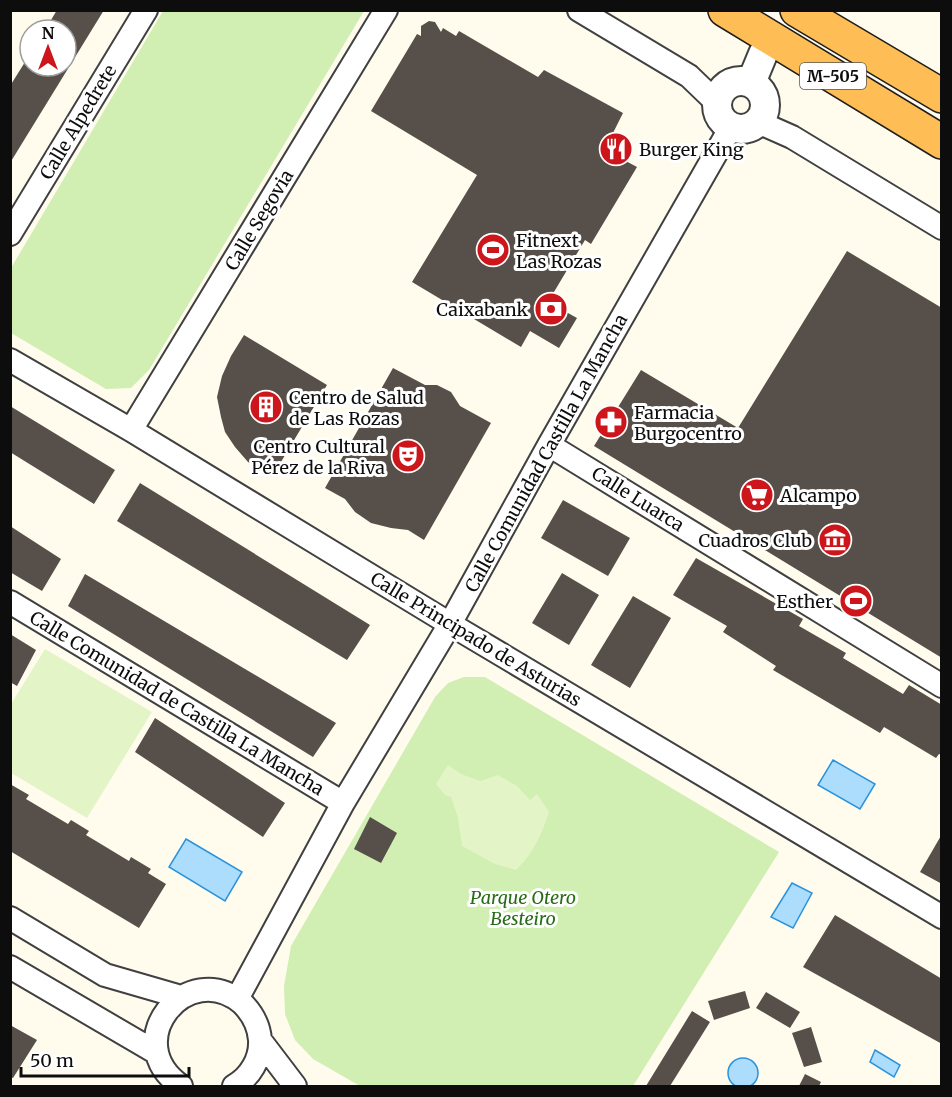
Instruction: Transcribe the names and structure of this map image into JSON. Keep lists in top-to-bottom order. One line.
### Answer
{"streets":{"highway":["M-505"],"street":["Calle Alpedrete","Calle Segovia","Calle Comunidad Castilla La Mancha","Calle Luarca","Calle Principado de Asturias","Calle Comunidad de Castilla La Mancha"]},"crossings":[["Calle Segovia","Calle Principado de Asturias"],["Calle Comunidad Castilla La Mancha","Calle Luarca"],["Calle Comunidad Castilla La Mancha","Calle Principado de Asturias"],["Calle Comunidad Castilla La Mancha","Calle Comunidad de Castilla La Mancha"]],"parks":["Parque Otero Besteiro"],"places":{"restaurant":["Burger King"],"sports":["Fitnext Las Rozas","Esther"],"bank":["Caixabank"],"building":["Centro de Salud de Las Rozas"],"pharmacy":["Farmacia Burgocentro"],"theatre":["Centro Cultural Pérez de la Riva"],"supermarket":["Alcampo"],"museum":["Cuadros Club"]},"scale_bar":"50 m","north":"top"}
